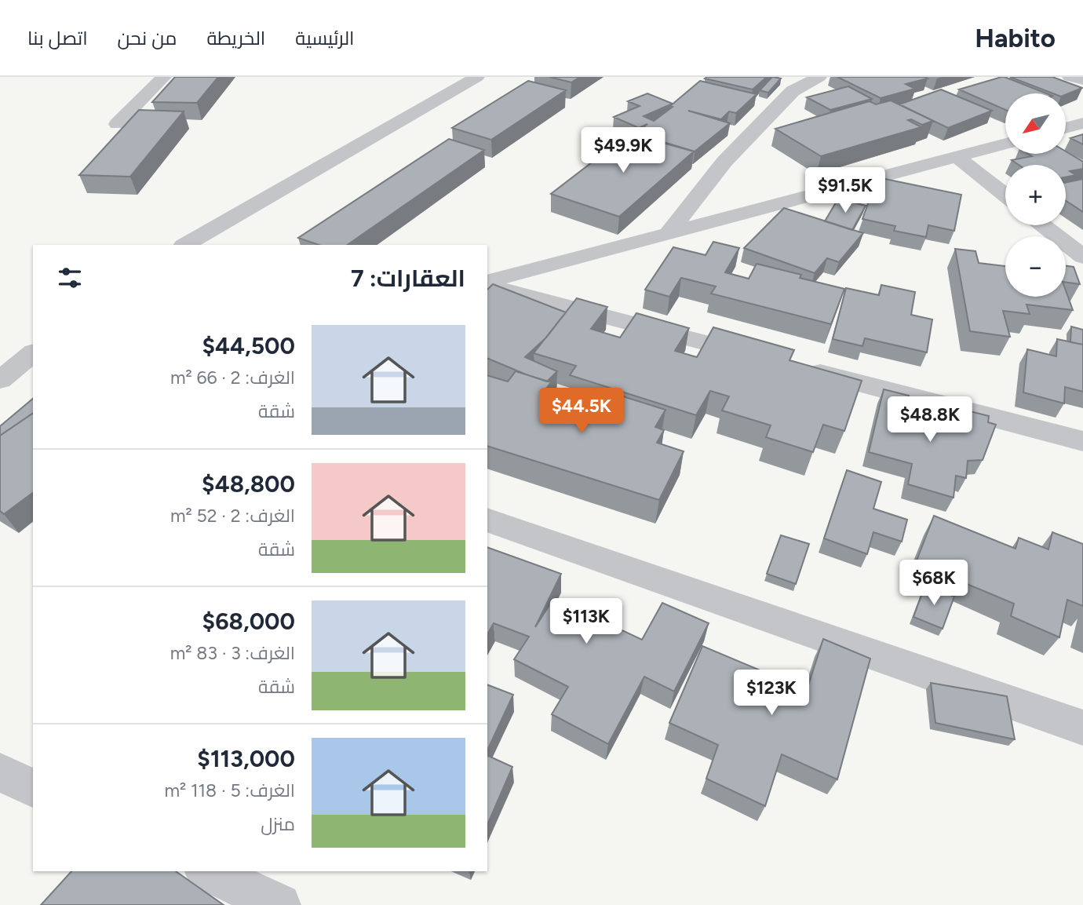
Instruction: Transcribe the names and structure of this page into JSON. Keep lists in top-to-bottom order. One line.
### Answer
{"north":"bottom left","page":{"header":"Habito","nav":["الرئيسية","الخريطة","من نحن","اتصل بنا"],"map_buttons":["+","−"],"price":["$49.9K","$91.5K","$44.5K","$48.8K","$68K","$113K","$123K"],"heading":"العقارات: 7","list":[{"name":"$44,500","note":"الغرف: 2 · 66 m² · شقة"},{"name":"$48,800","note":"الغرف: 2 · 52 m² · شقة"},{"name":"$68,000","note":"الغرف: 3 · 83 m² · شقة"},{"name":"$113,000","note":"الغرف: 5 · 118 m² · منزل"}]}}
